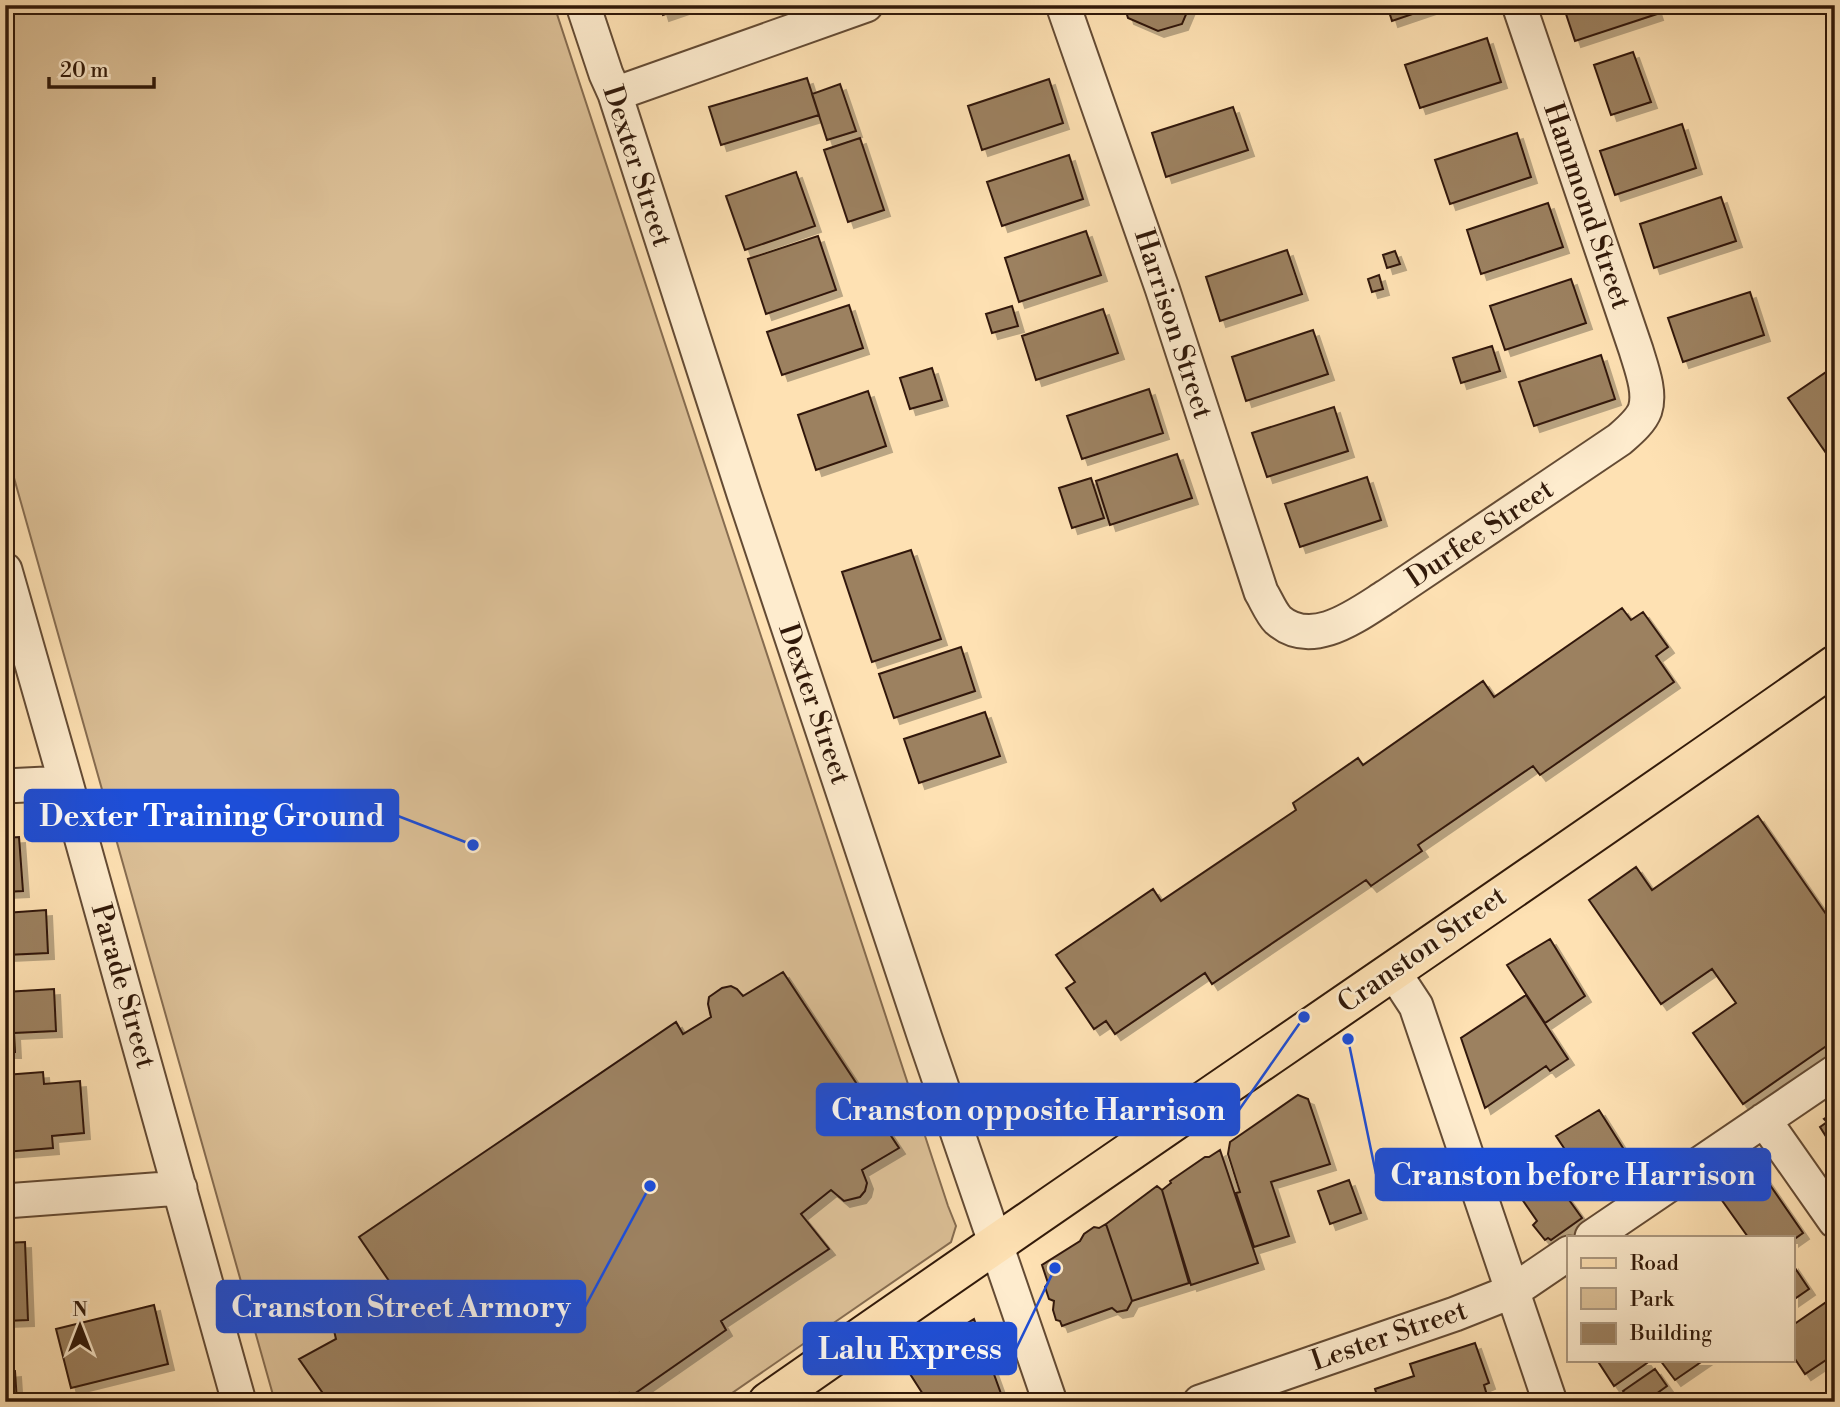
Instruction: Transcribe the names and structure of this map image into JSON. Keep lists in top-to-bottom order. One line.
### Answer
{"streets":{"main road":["Cranston Street"],"street":["Dexter Street","Hammond Street","Harrison Street","Durfee Street","Parade Street","Lester Street"]},"crossings":[["Dexter Street","Cranston Street"],["Hammond Street","Durfee Street"],["Harrison Street","Durfee Street"]],"places":["Dexter Training Ground","Cranston opposite Harrison","Cranston before Harrison","Cranston Street Armory","Lalu Express"],"legend":["Road","Park","Building"],"scale_bar":"20 m","north":"top"}
